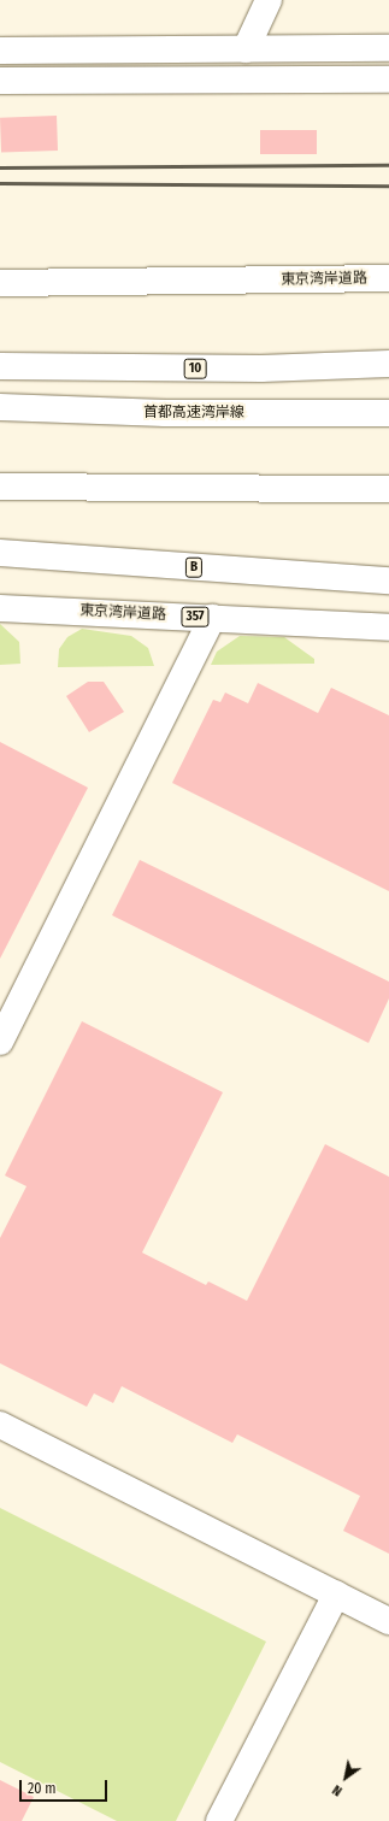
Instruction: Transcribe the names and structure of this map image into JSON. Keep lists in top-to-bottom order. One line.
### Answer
{"streets":{"main road":["東京湾岸道路","10","首都高速湾岸線","B","357"]},"scale_bar":"20 m","north":"bottom left"}
